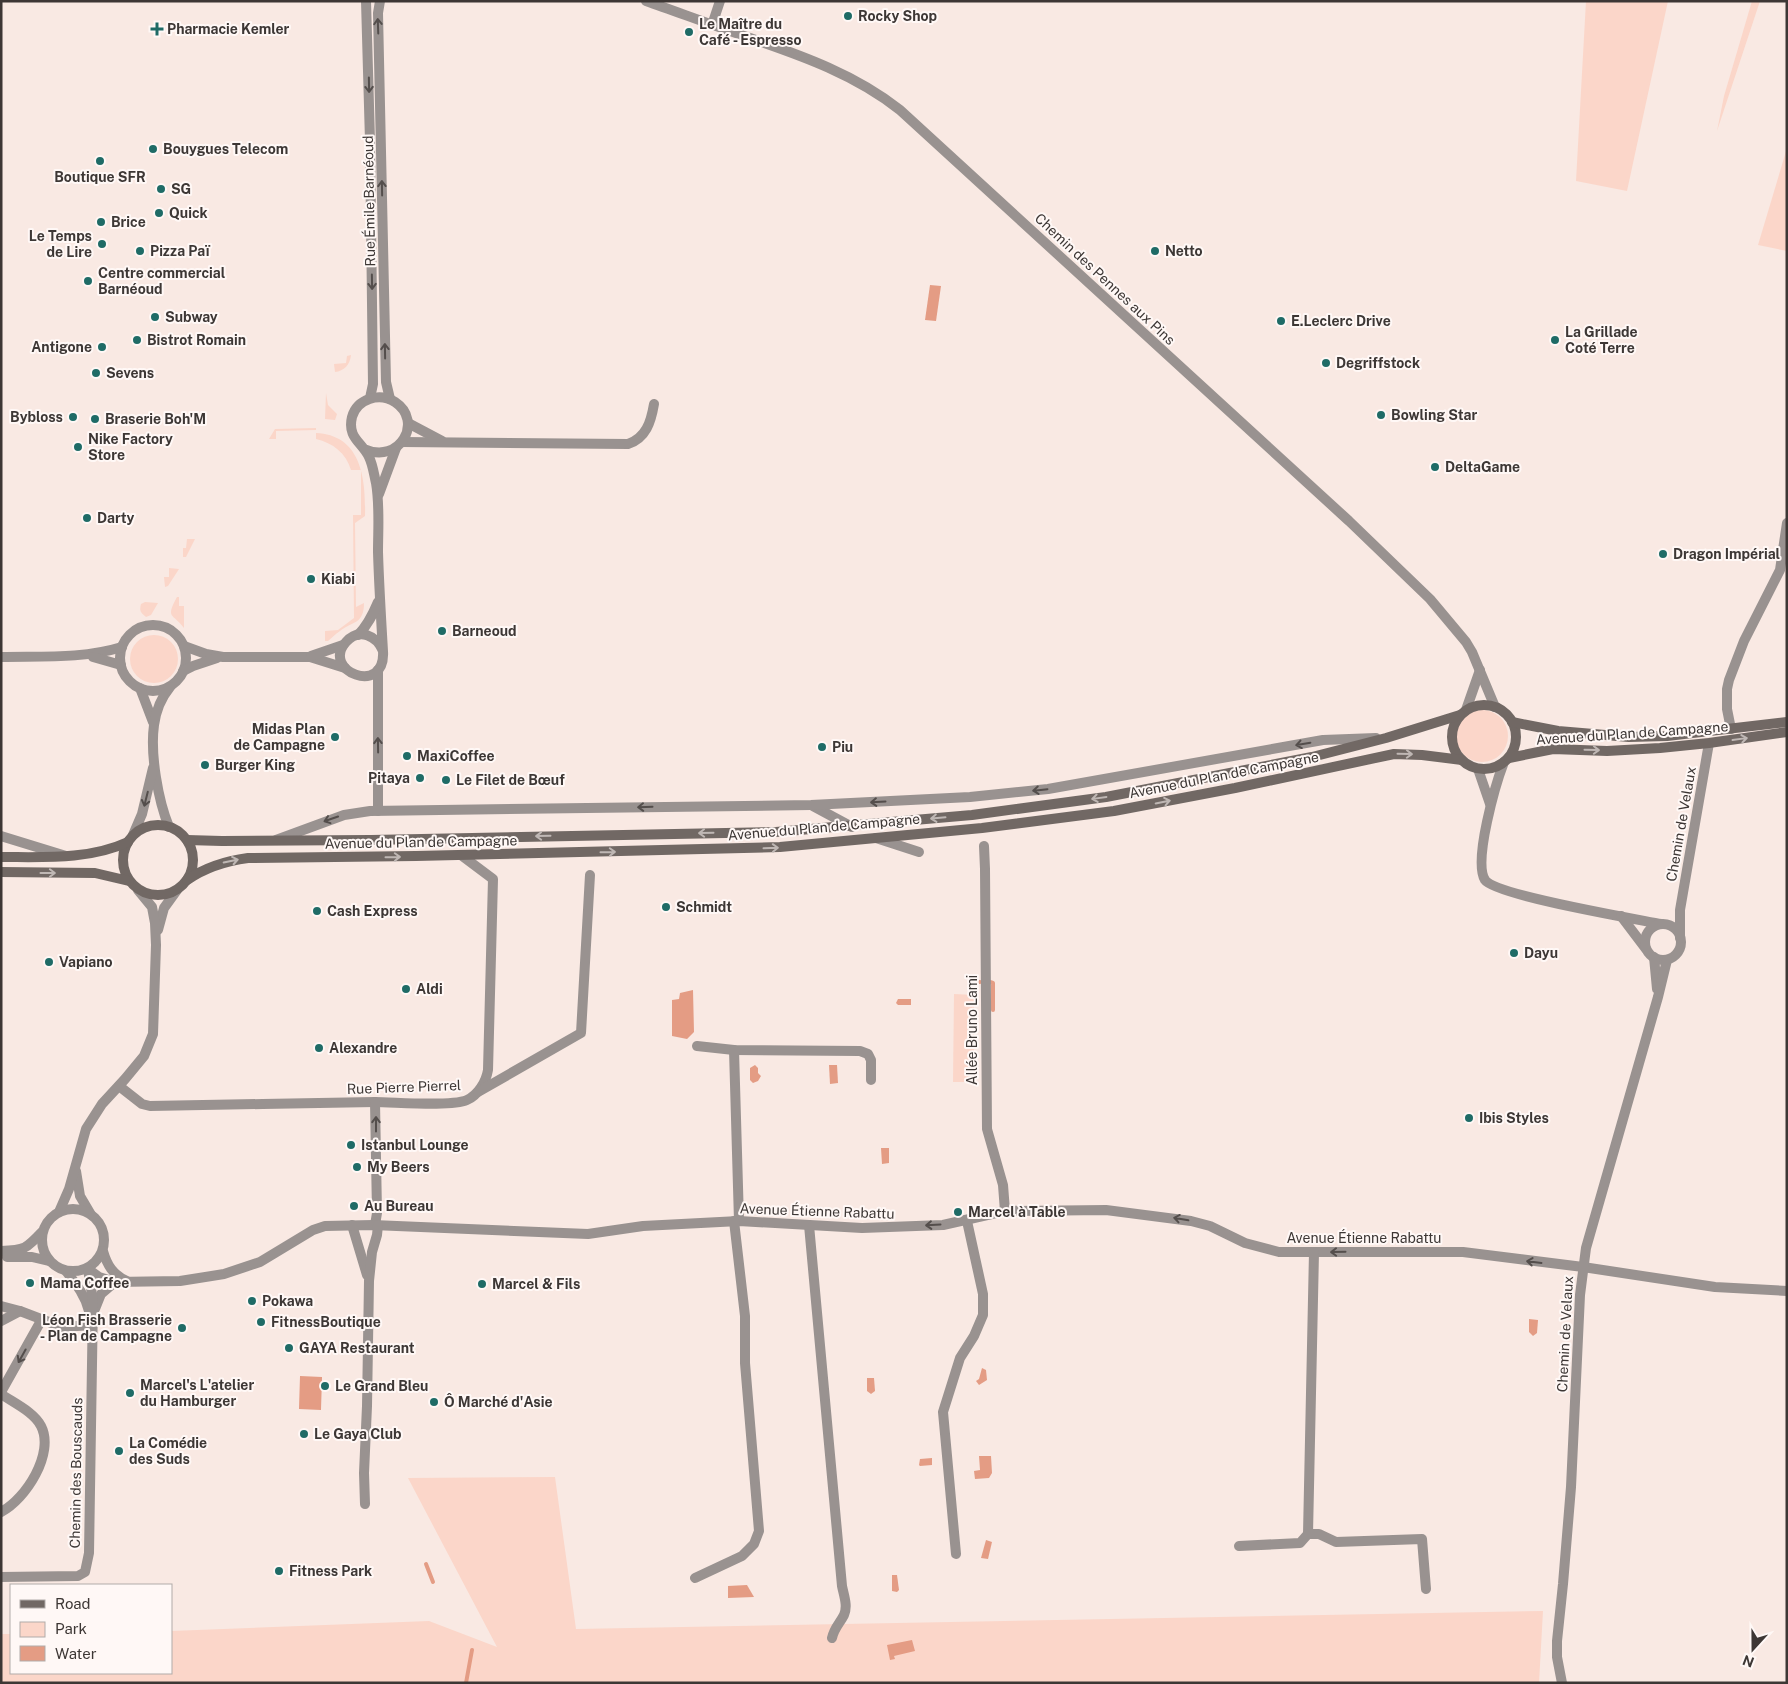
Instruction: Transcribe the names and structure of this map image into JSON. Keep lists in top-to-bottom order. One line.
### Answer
{"streets":{"main road":["Avenue du Plan de Campagne"],"street":["Rue Émile Barnéoud","Chemin des Pennes aux Pins","Chemin de Velaux","Allée Bruno Lami","Rue Pierre Pierrel","Avenue Étienne Rabattu","Chemin des Bouscauds"]},"crossings":[["Chemin des Pennes aux Pins","Avenue du Plan de Campagne"],["Avenue du Plan de Campagne","Chemin de Velaux"],["Avenue du Plan de Campagne","Rue Pierre Pierrel"],["Chemin de Velaux","Avenue Étienne Rabattu"],["Allée Bruno Lami","Avenue Étienne Rabattu"],["Avenue Étienne Rabattu","Chemin des Bouscauds"]],"one_way":["Avenue Étienne Rabattu"],"places":{"other":["Rocky Shop","Le Maître du Café - Espresso","Bouygues Telecom","Boutique SFR","SG","Quick","Brice","Le Temps de Lire","Pizza Paï","Netto","Centre commercial Barnéoud","Subway","E.Leclerc Drive","Bistrot Romain","La Grillade Coté Terre","Antigone","Degriffstock","Sevens","Bowling Star","Bybloss","Braserie Boh'M","Nike Factory Store","DeltaGame","Darty","Dragon Impérial","Kiabi","Barneoud","Midas Plan de Campagne","Piu","MaxiCoffee","Burger King","Pitaya","Le Filet de Bœuf","Schmidt","Cash Express","Dayu","Vapiano","Aldi","Alexandre","Ibis Styles","Istanbul Lounge","My Beers","Au Bureau","Marcel à Table","Mama Coffee","Marcel & Fils","Pokawa","FitnessBoutique","Léon Fish Brasserie - Plan de Campagne","GAYA Restaurant","Le Grand Bleu","Marcel's L'atelier du Hamburger","Ô Marché d'Asie","Le Gaya Club","La Comédie des Suds","Fitness Park"],"health":["Pharmacie Kemler"]},"legend":["Road","Park","Water"],"north":"bottom"}
